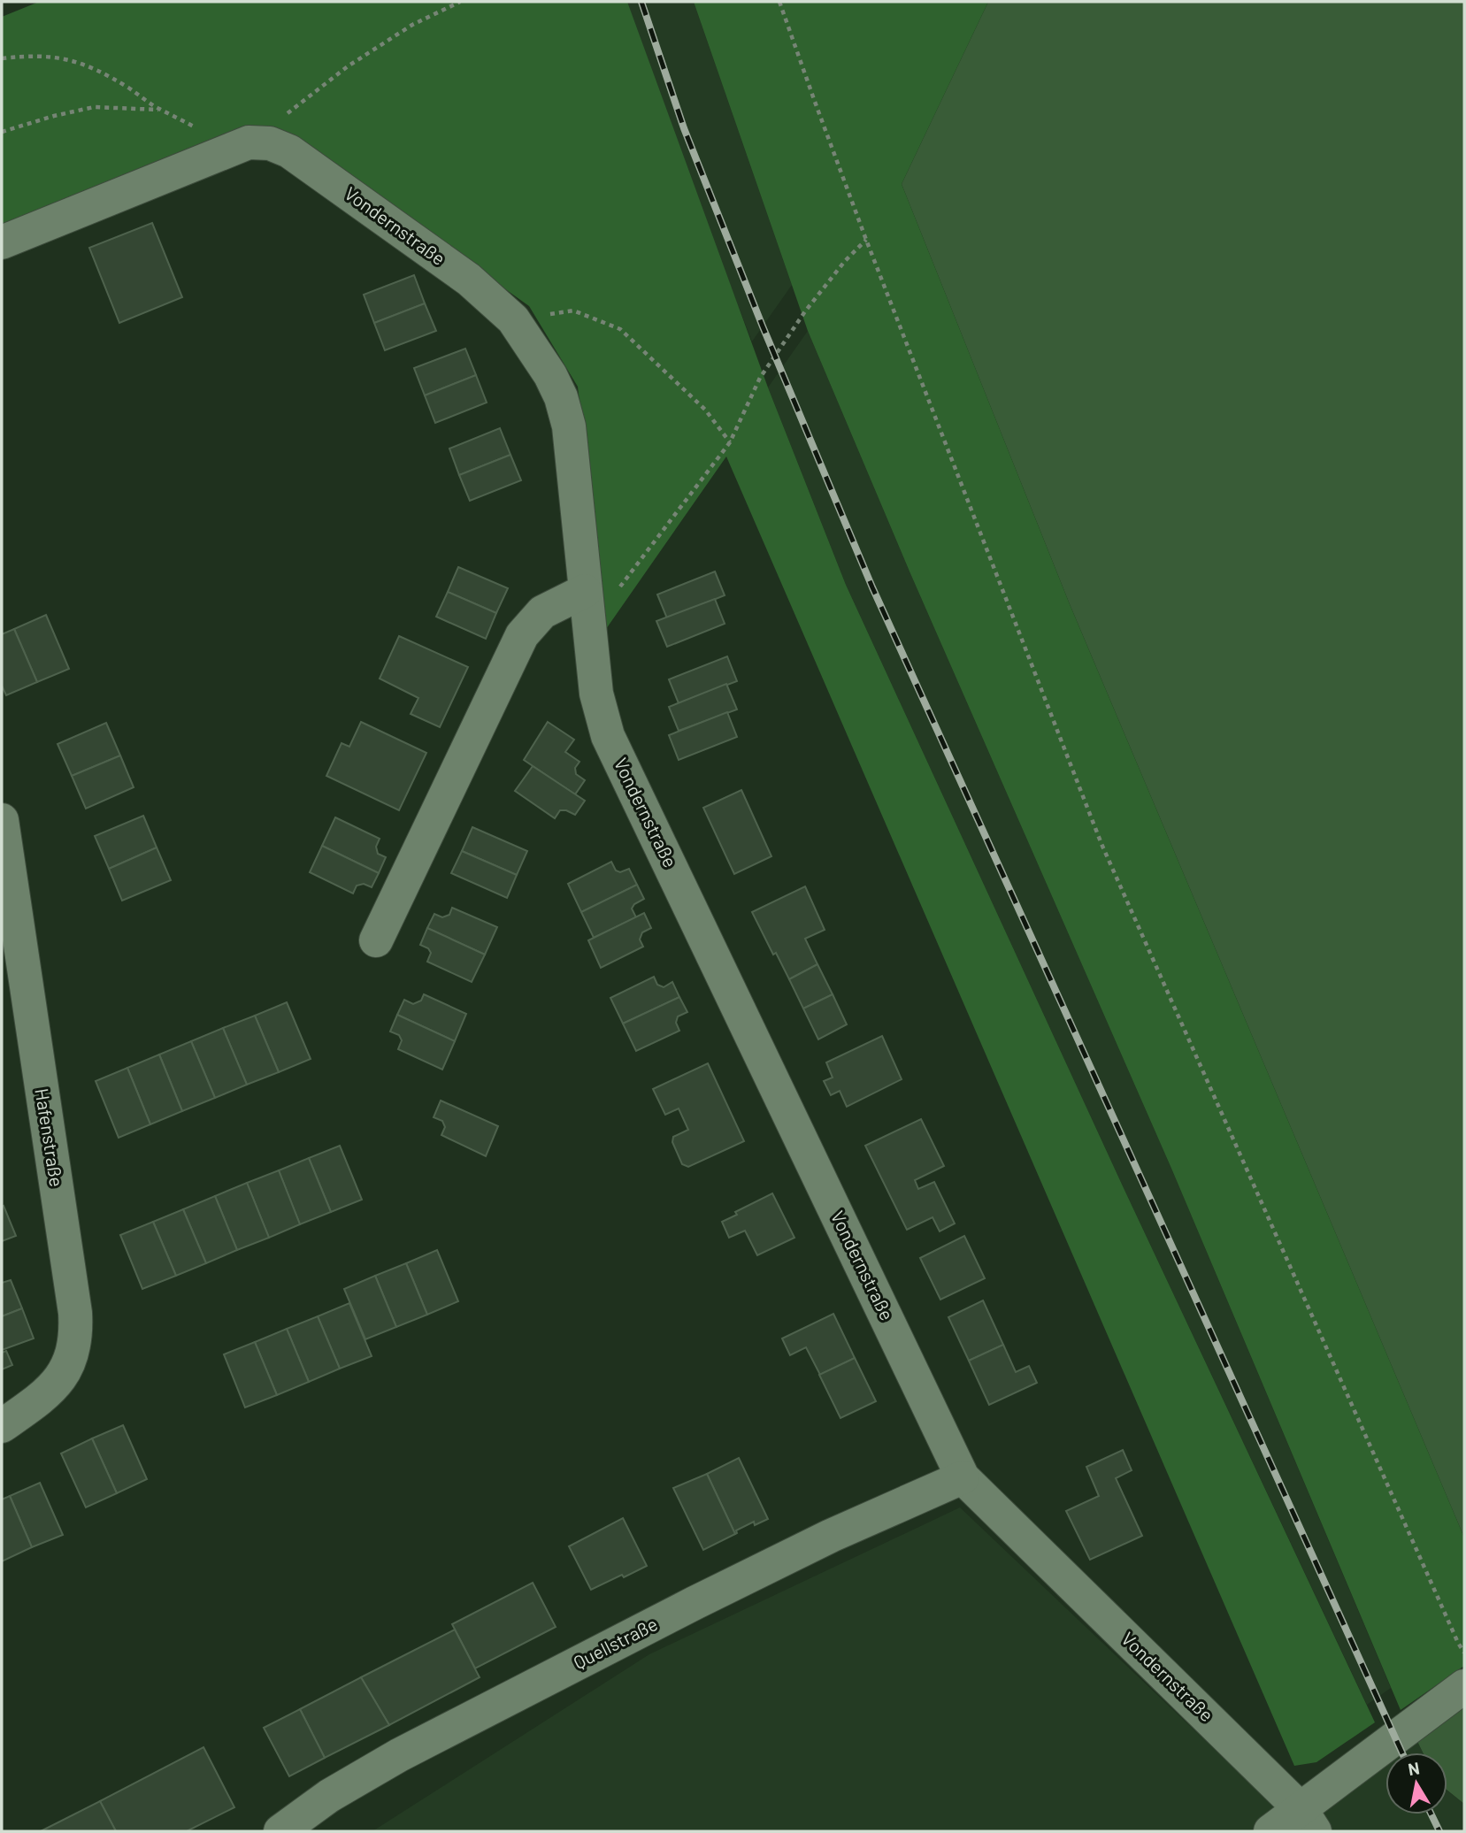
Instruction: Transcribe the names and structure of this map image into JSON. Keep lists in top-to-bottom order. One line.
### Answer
{"streets":{"street":["Vondernstraße","Hafenstraße","Quellstraße"]},"crossings":[["Vondernstraße","Quellstraße"]],"north":"top"}
